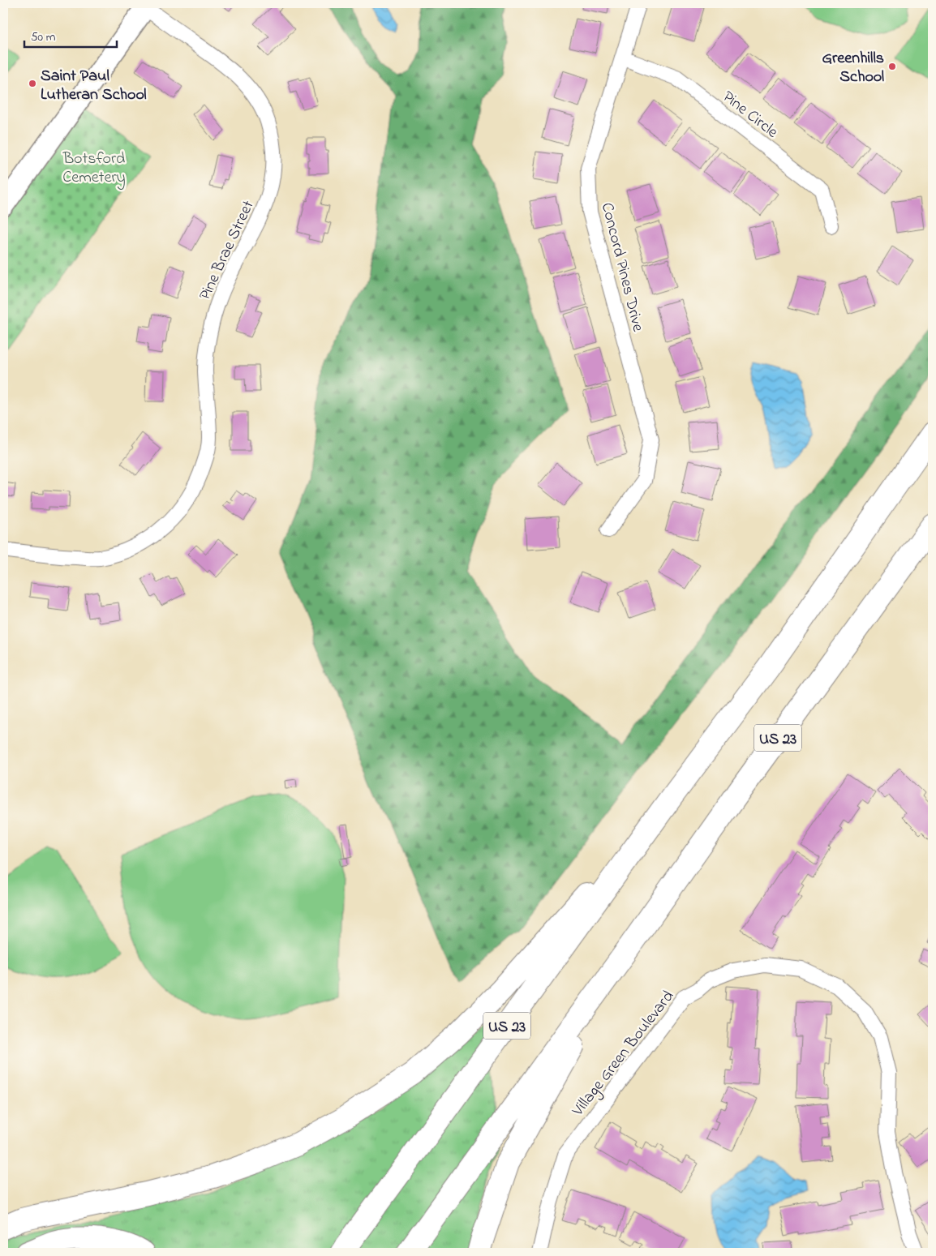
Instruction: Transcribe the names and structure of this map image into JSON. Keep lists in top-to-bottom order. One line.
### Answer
{"streets":{"highway":["US 23"],"street":["Pine Circle","Pine Brae Street","Concord Pines Drive","Village Green Boulevard"]},"crossings":[["Pine Circle","Concord Pines Drive"]],"parks":["Botsford Cemetery"],"places":["Greenhills School","Saint Paul Lutheran School"],"scale_bar":"50 m"}
